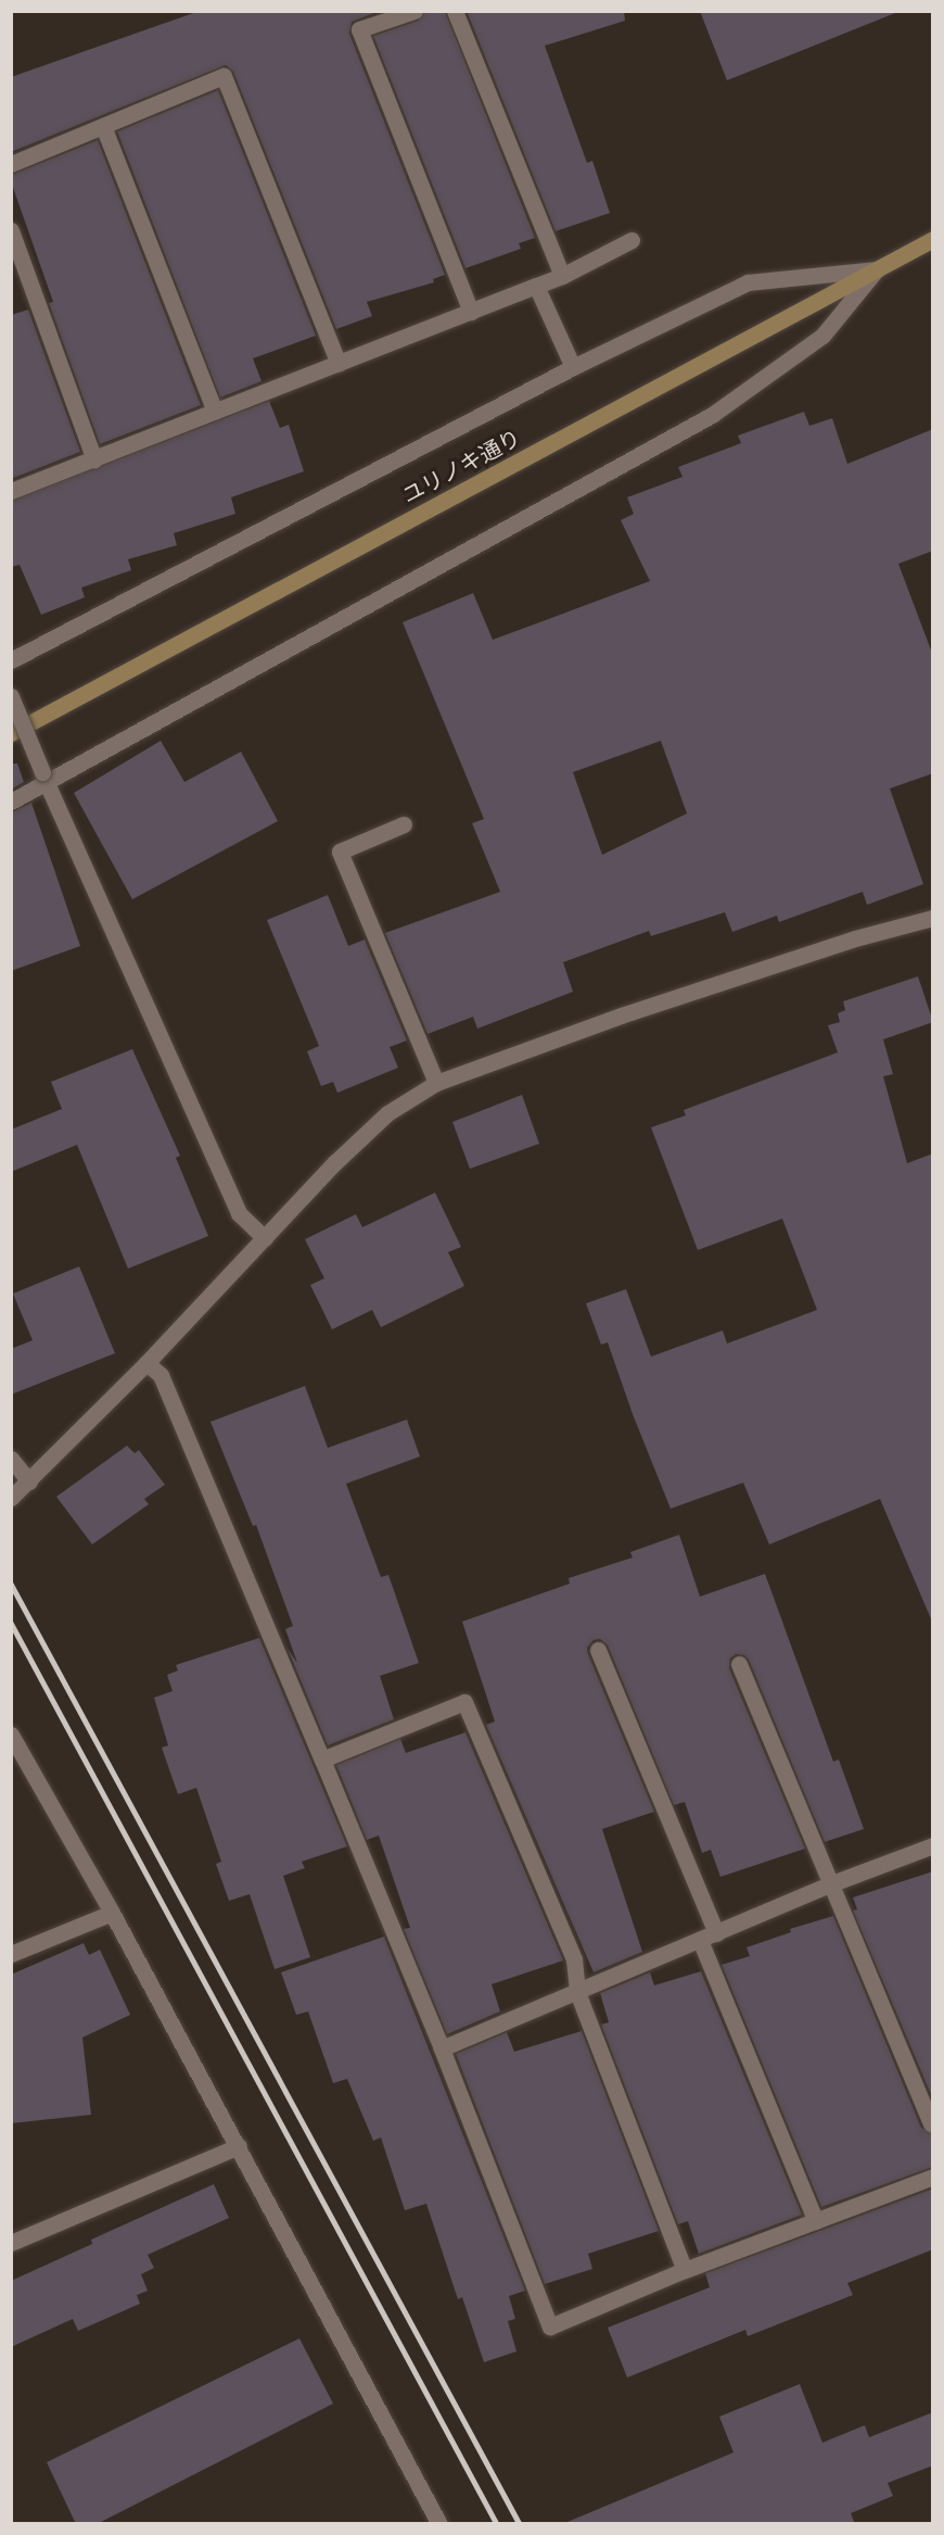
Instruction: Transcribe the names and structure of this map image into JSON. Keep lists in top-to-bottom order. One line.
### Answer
{"streets":{"street":["ユリノキ通り"]}}
